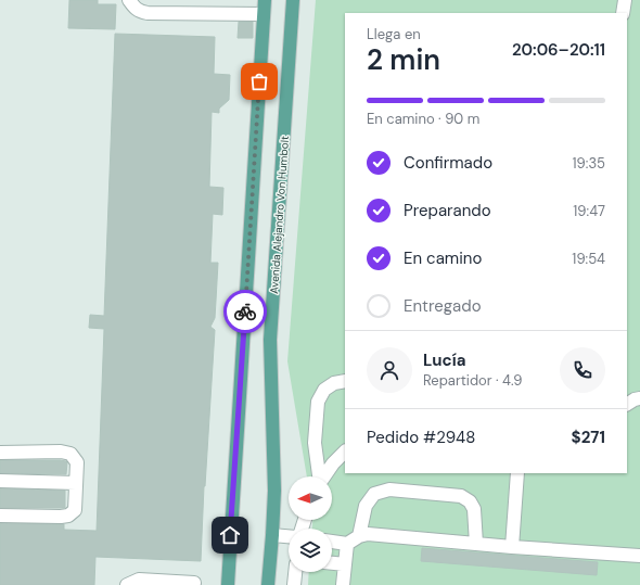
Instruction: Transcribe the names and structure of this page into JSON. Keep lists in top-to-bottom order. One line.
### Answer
{"streets":{"main road":["Avenida Alejandro Von Humbolt"]},"north":"left","page":{"heading":["2 min","Llega en","20:06–20:11"],"panel":["Lucía","Repartidor · 4.9","Pedido #2948","$271"],"bar":"En camino · 90 m","list":[["Confirmado","19:35"],["Preparando","19:47"],["En camino","19:54"],"Entregado"]}}
